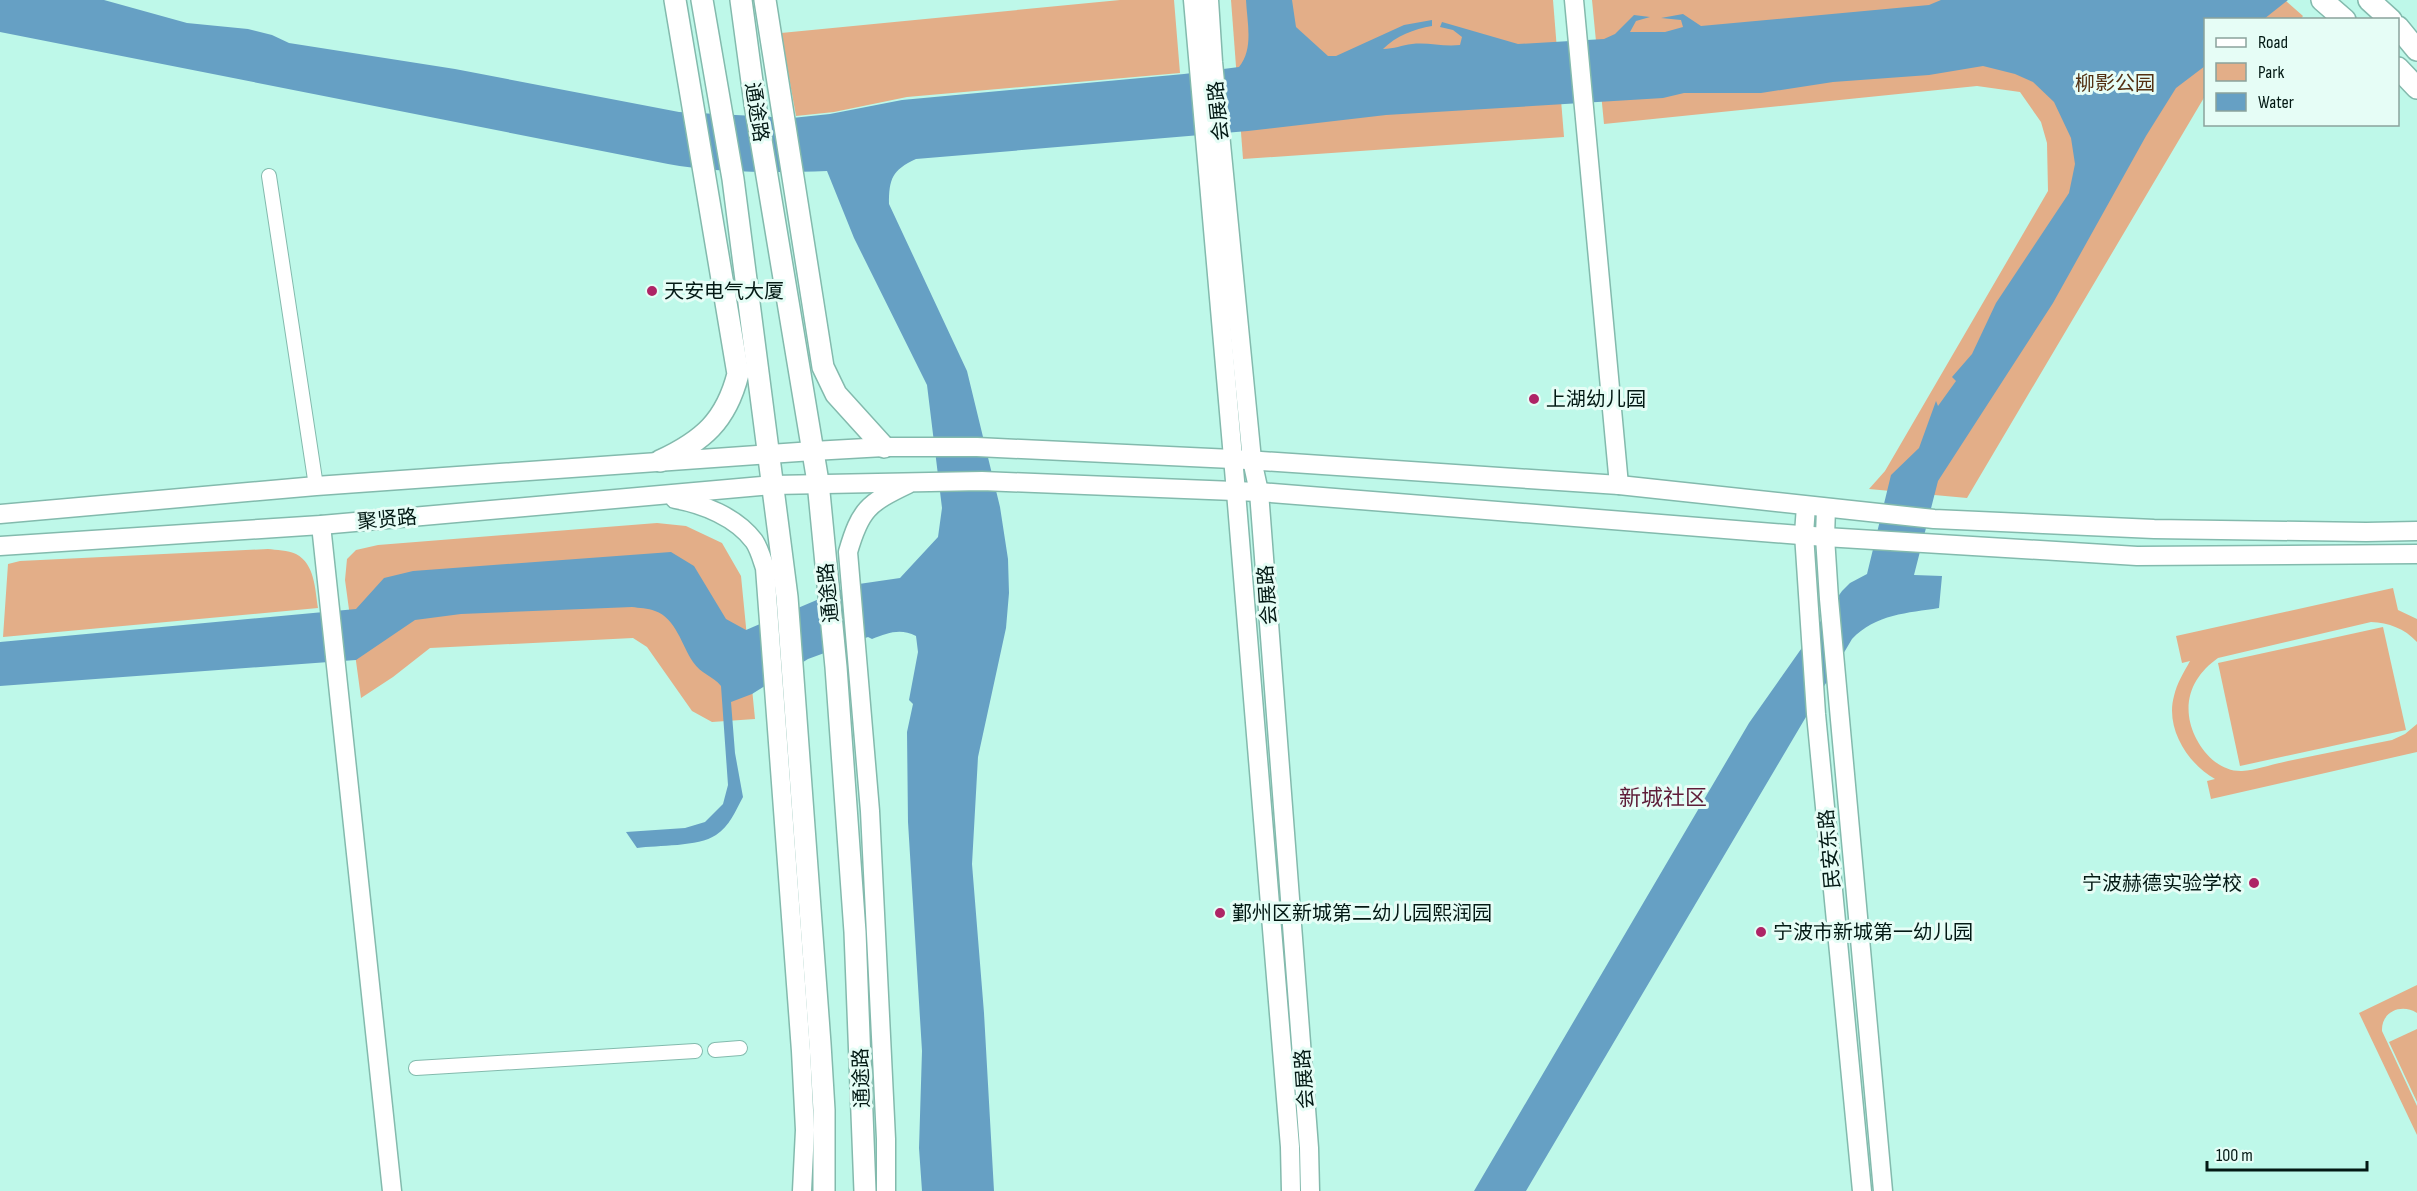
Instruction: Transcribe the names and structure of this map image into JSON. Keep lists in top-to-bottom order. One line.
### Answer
{"streets":{"main road":["会展路","通途路","聚贤路","民安东路"]},"crossings":[["会展路","聚贤路"],["通途路","聚贤路"],["聚贤路","民安东路"]],"districts":["新城社区"],"parks":["柳影公园"],"places":["天安电气大厦","上湖幼儿园","宁波赫德实验学校","鄞州区新城第二幼儿园熙润园","宁波市新城第一幼儿园"],"legend":["Road","Park","Water"],"scale_bar":"100 m"}
